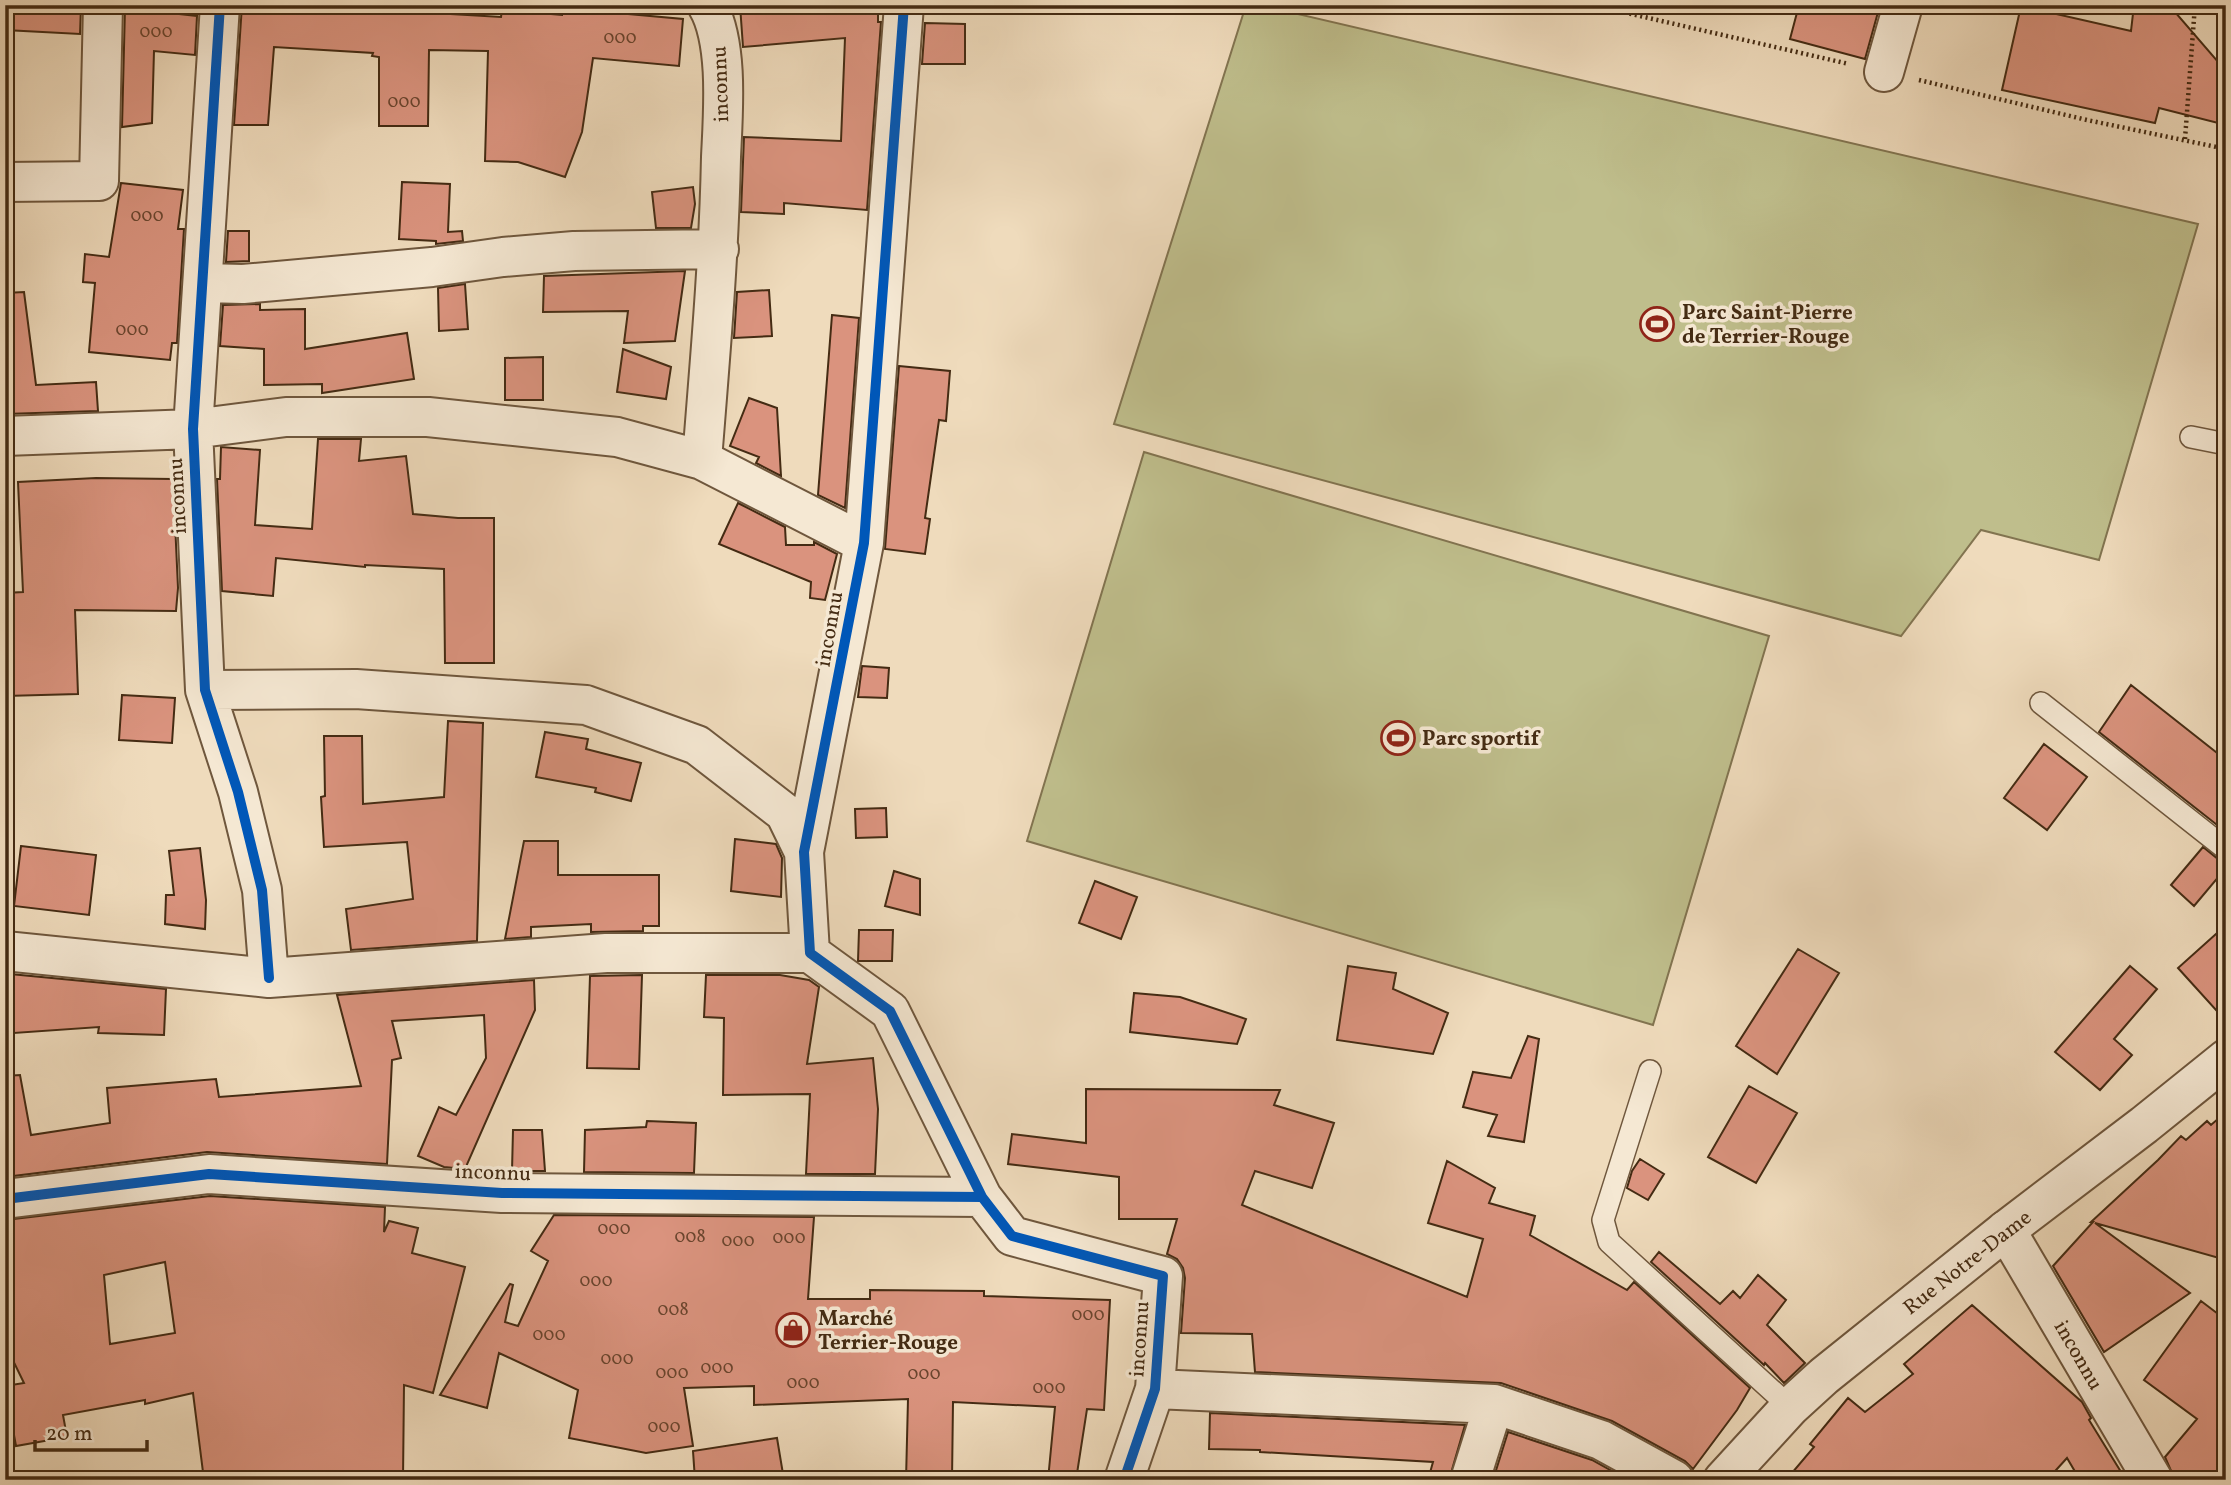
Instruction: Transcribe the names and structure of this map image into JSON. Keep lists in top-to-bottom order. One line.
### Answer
{"streets":{"street":["inconnu","Rue Notre-Dame"]},"crossings":[["inconnu","Rue Notre-Dame"]],"places":{"sports":["Parc Saint-Pierre de Terrier-Rouge","Parc sportif"],"shop":["Marché Terrier-Rouge"]},"house_numbers":["000","000","000","000","000","000","008","000","000","000","008","000","000","000","000","000","000","000","000","000"],"scale_bar":"20 m"}
